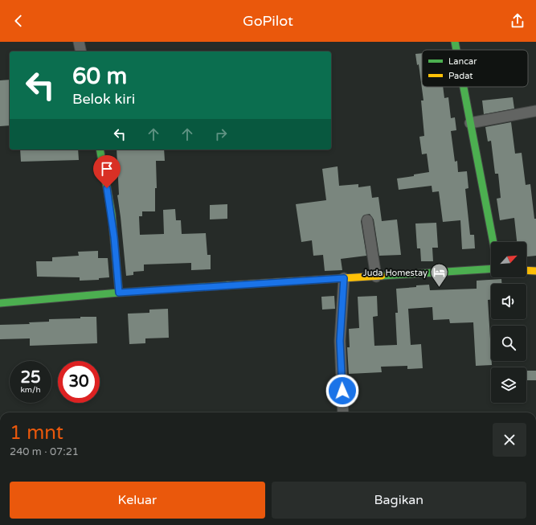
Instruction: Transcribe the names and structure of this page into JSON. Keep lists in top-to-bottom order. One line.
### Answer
{"places":{"hotel":["Juda Homestay"]},"legend":["Lancar","Padat"],"north":"top right","page":{"header":"GoPilot","turn":["60 m","Belok kiri"],"speed":"25 km/h","limit":"30","heading":["1 mnt","240 m · 07:21"],"buttons":["Keluar","Bagikan"]}}
